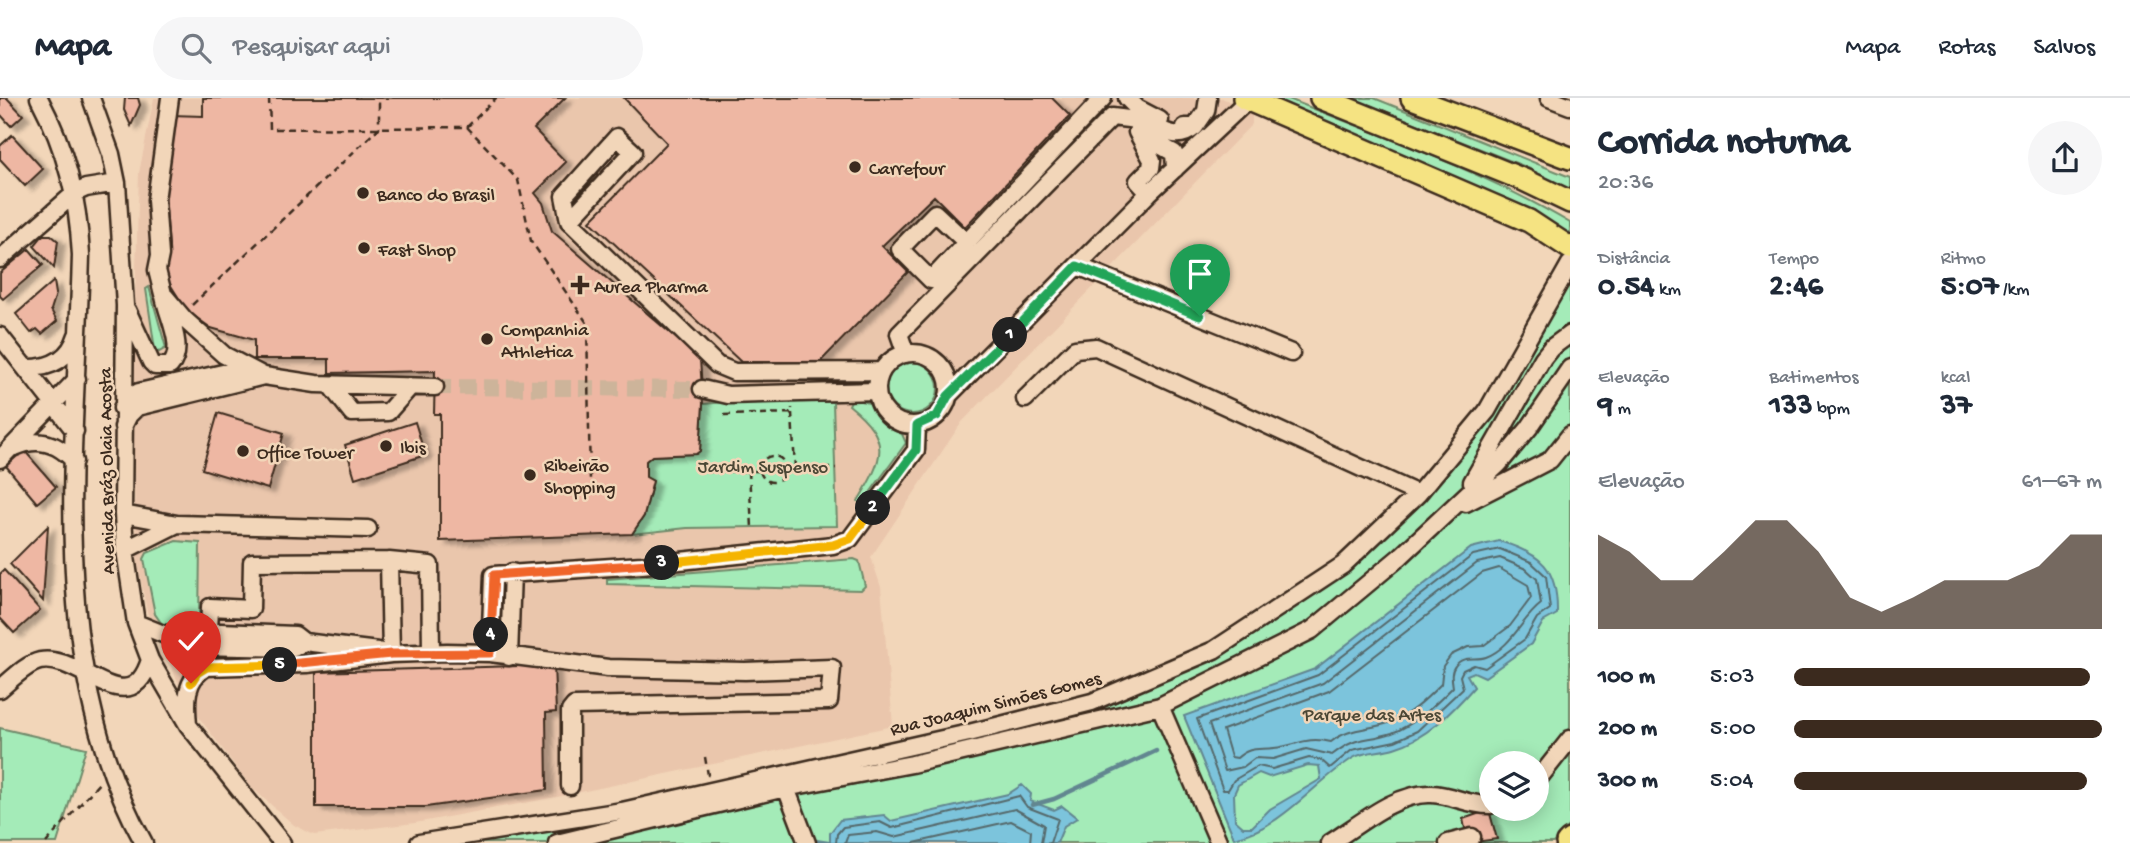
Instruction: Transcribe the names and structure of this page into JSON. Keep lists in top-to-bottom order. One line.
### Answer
{"streets":{"street":["Avenida Bráz Olaia Acosta","Rua Joaquim Simões Gomes"]},"parks":["Jardim Suspenso","Parque das Artes"],"places":{"other":["Carrefour","Banco do Brasil","Fast Shop","Companhia Athletica","Ibis","Office Tower","Ribeirão Shopping"],"health":["Aurea Pharma"]},"page":{"header":"Mapa","search":"Pesquisar aqui","nav":["Mapa","Rotas","Salvos"],"heading":["Corrida noturna","20:36"],"stats":[["Distância","0.54 km"],["Tempo","2:46"],["Ritmo","5:07 /km"],["Elevação","9 m"],["Batimentos","133 bpm"],["kcal","37"]],"pins":["1","2","3","4","5"],"chart":["Elevação","61–67 m"],"list":[{"name":"100 m","note":"5:03"},{"name":"200 m","note":"5:00"},{"name":"300 m","note":"5:04"}]}}
